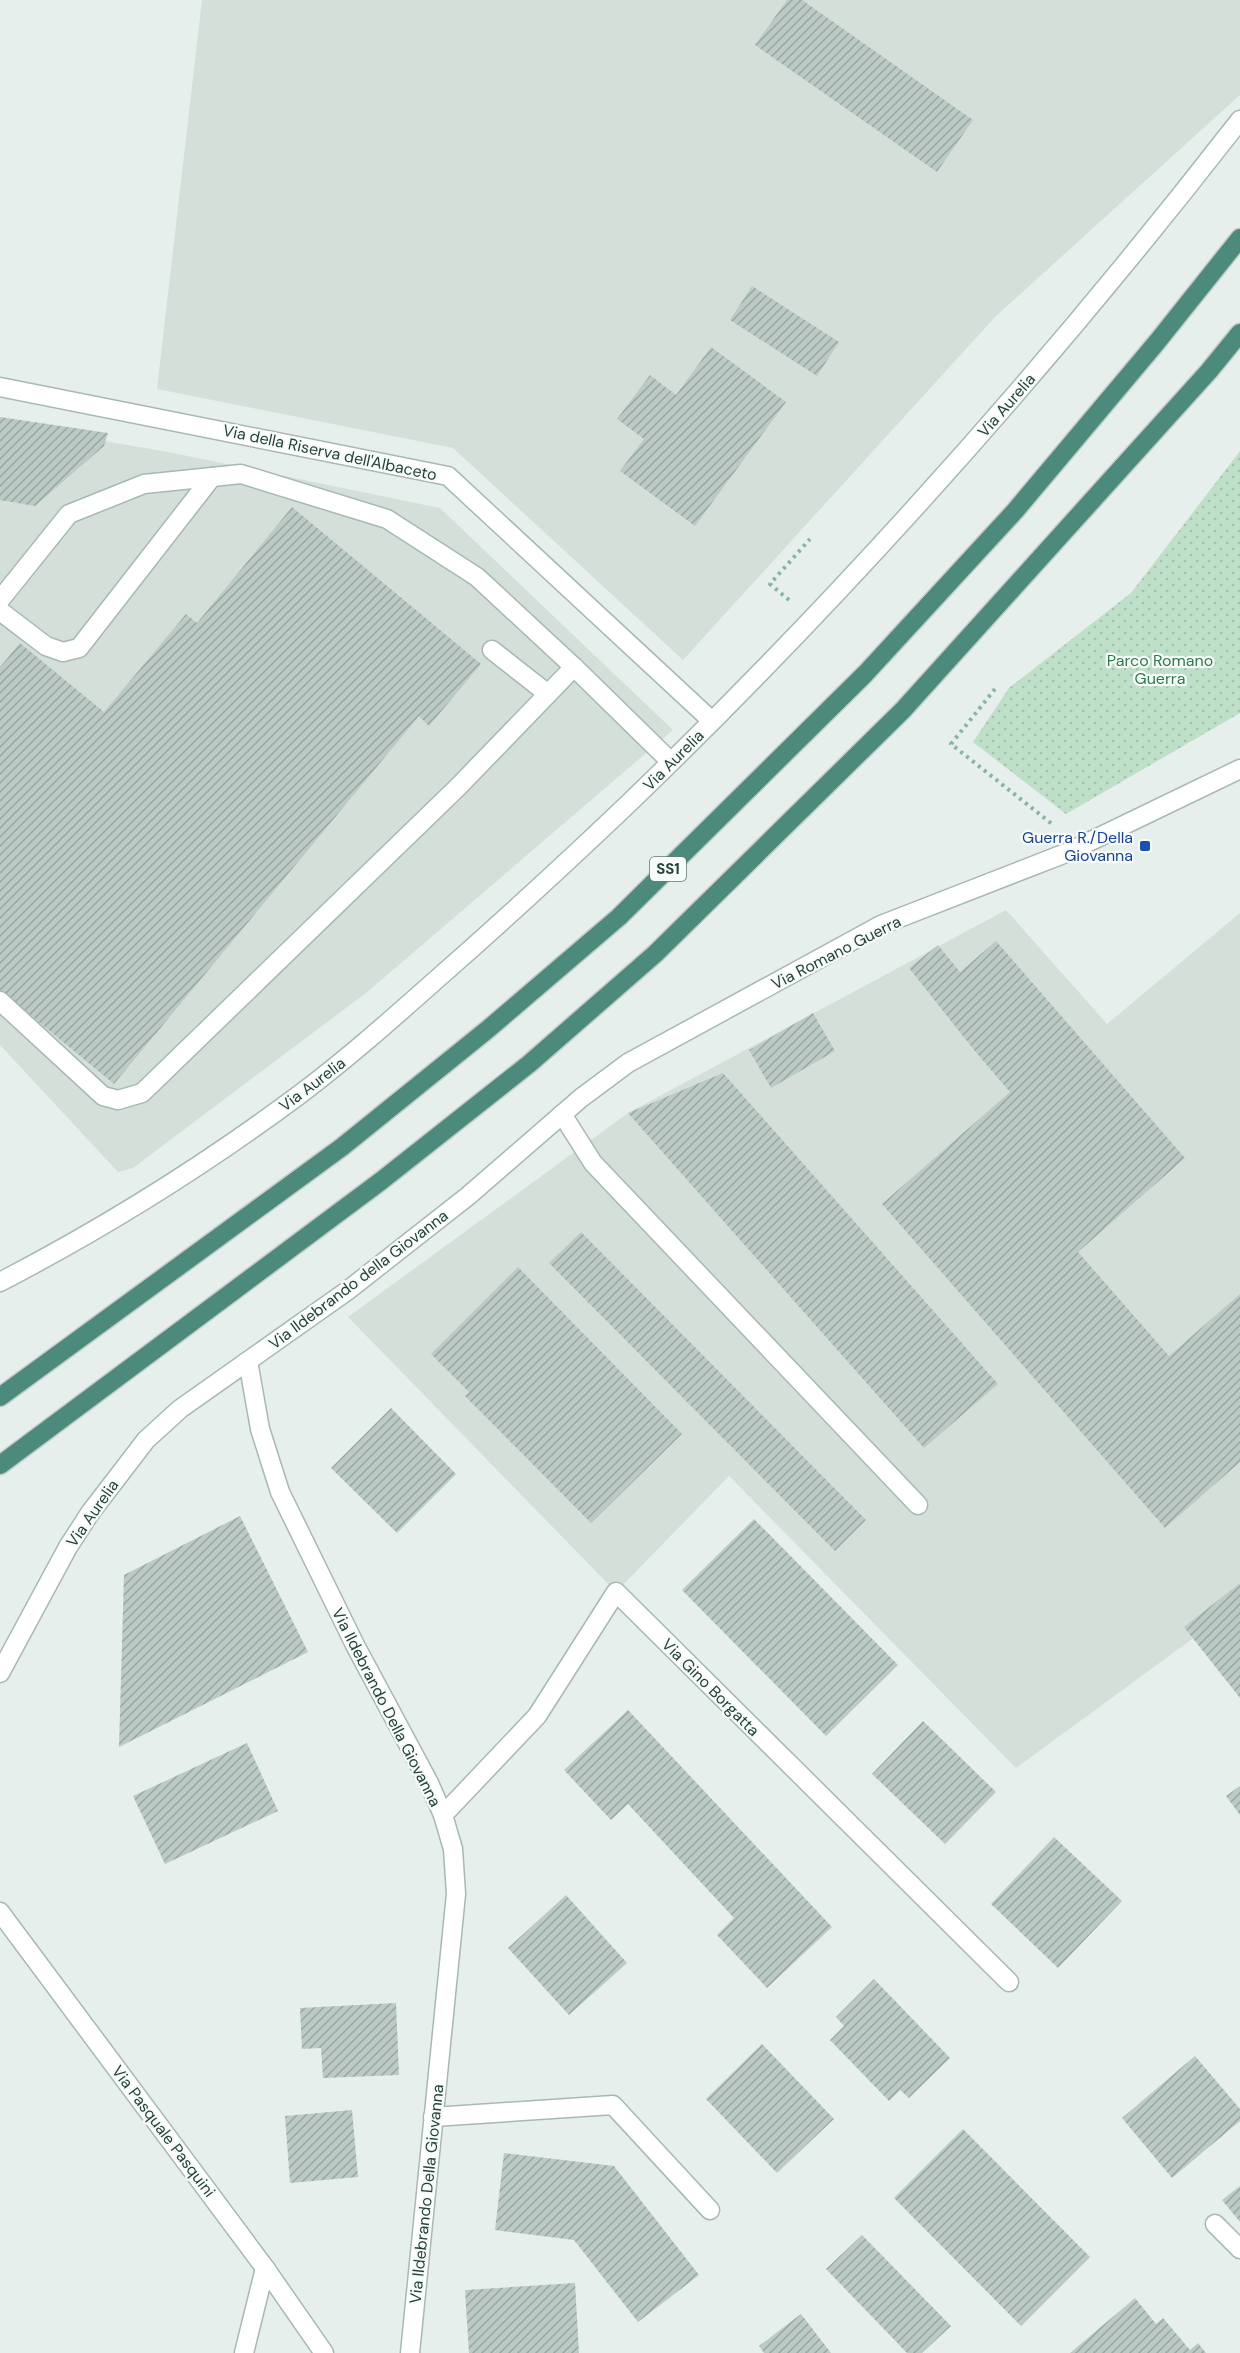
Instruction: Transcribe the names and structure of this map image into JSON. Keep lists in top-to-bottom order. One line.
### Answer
{"streets":{"highway":["SS1"],"street":["Via Aurelia","Via della Riserva dell'Albaceto","Via Romano Guerra","Via Ildebrando della Giovanna","Via Gino Borgatta","Via Ildebrando Della Giovanna","Via Pasquale Pasquini"]},"crossings":[["Via Aurelia","Via della Riserva dell'Albaceto"],["Via Aurelia","Via Ildebrando della Giovanna"],["Via Aurelia","Via Ildebrando Della Giovanna"],["Via Romano Guerra","Via Ildebrando della Giovanna"],["Via Ildebrando della Giovanna","Via Ildebrando Della Giovanna"],["Via Gino Borgatta","Via Ildebrando Della Giovanna"]],"parks":["Parco Romano Guerra"],"places":{"transit":["Guerra R./Della Giovanna"]}}
